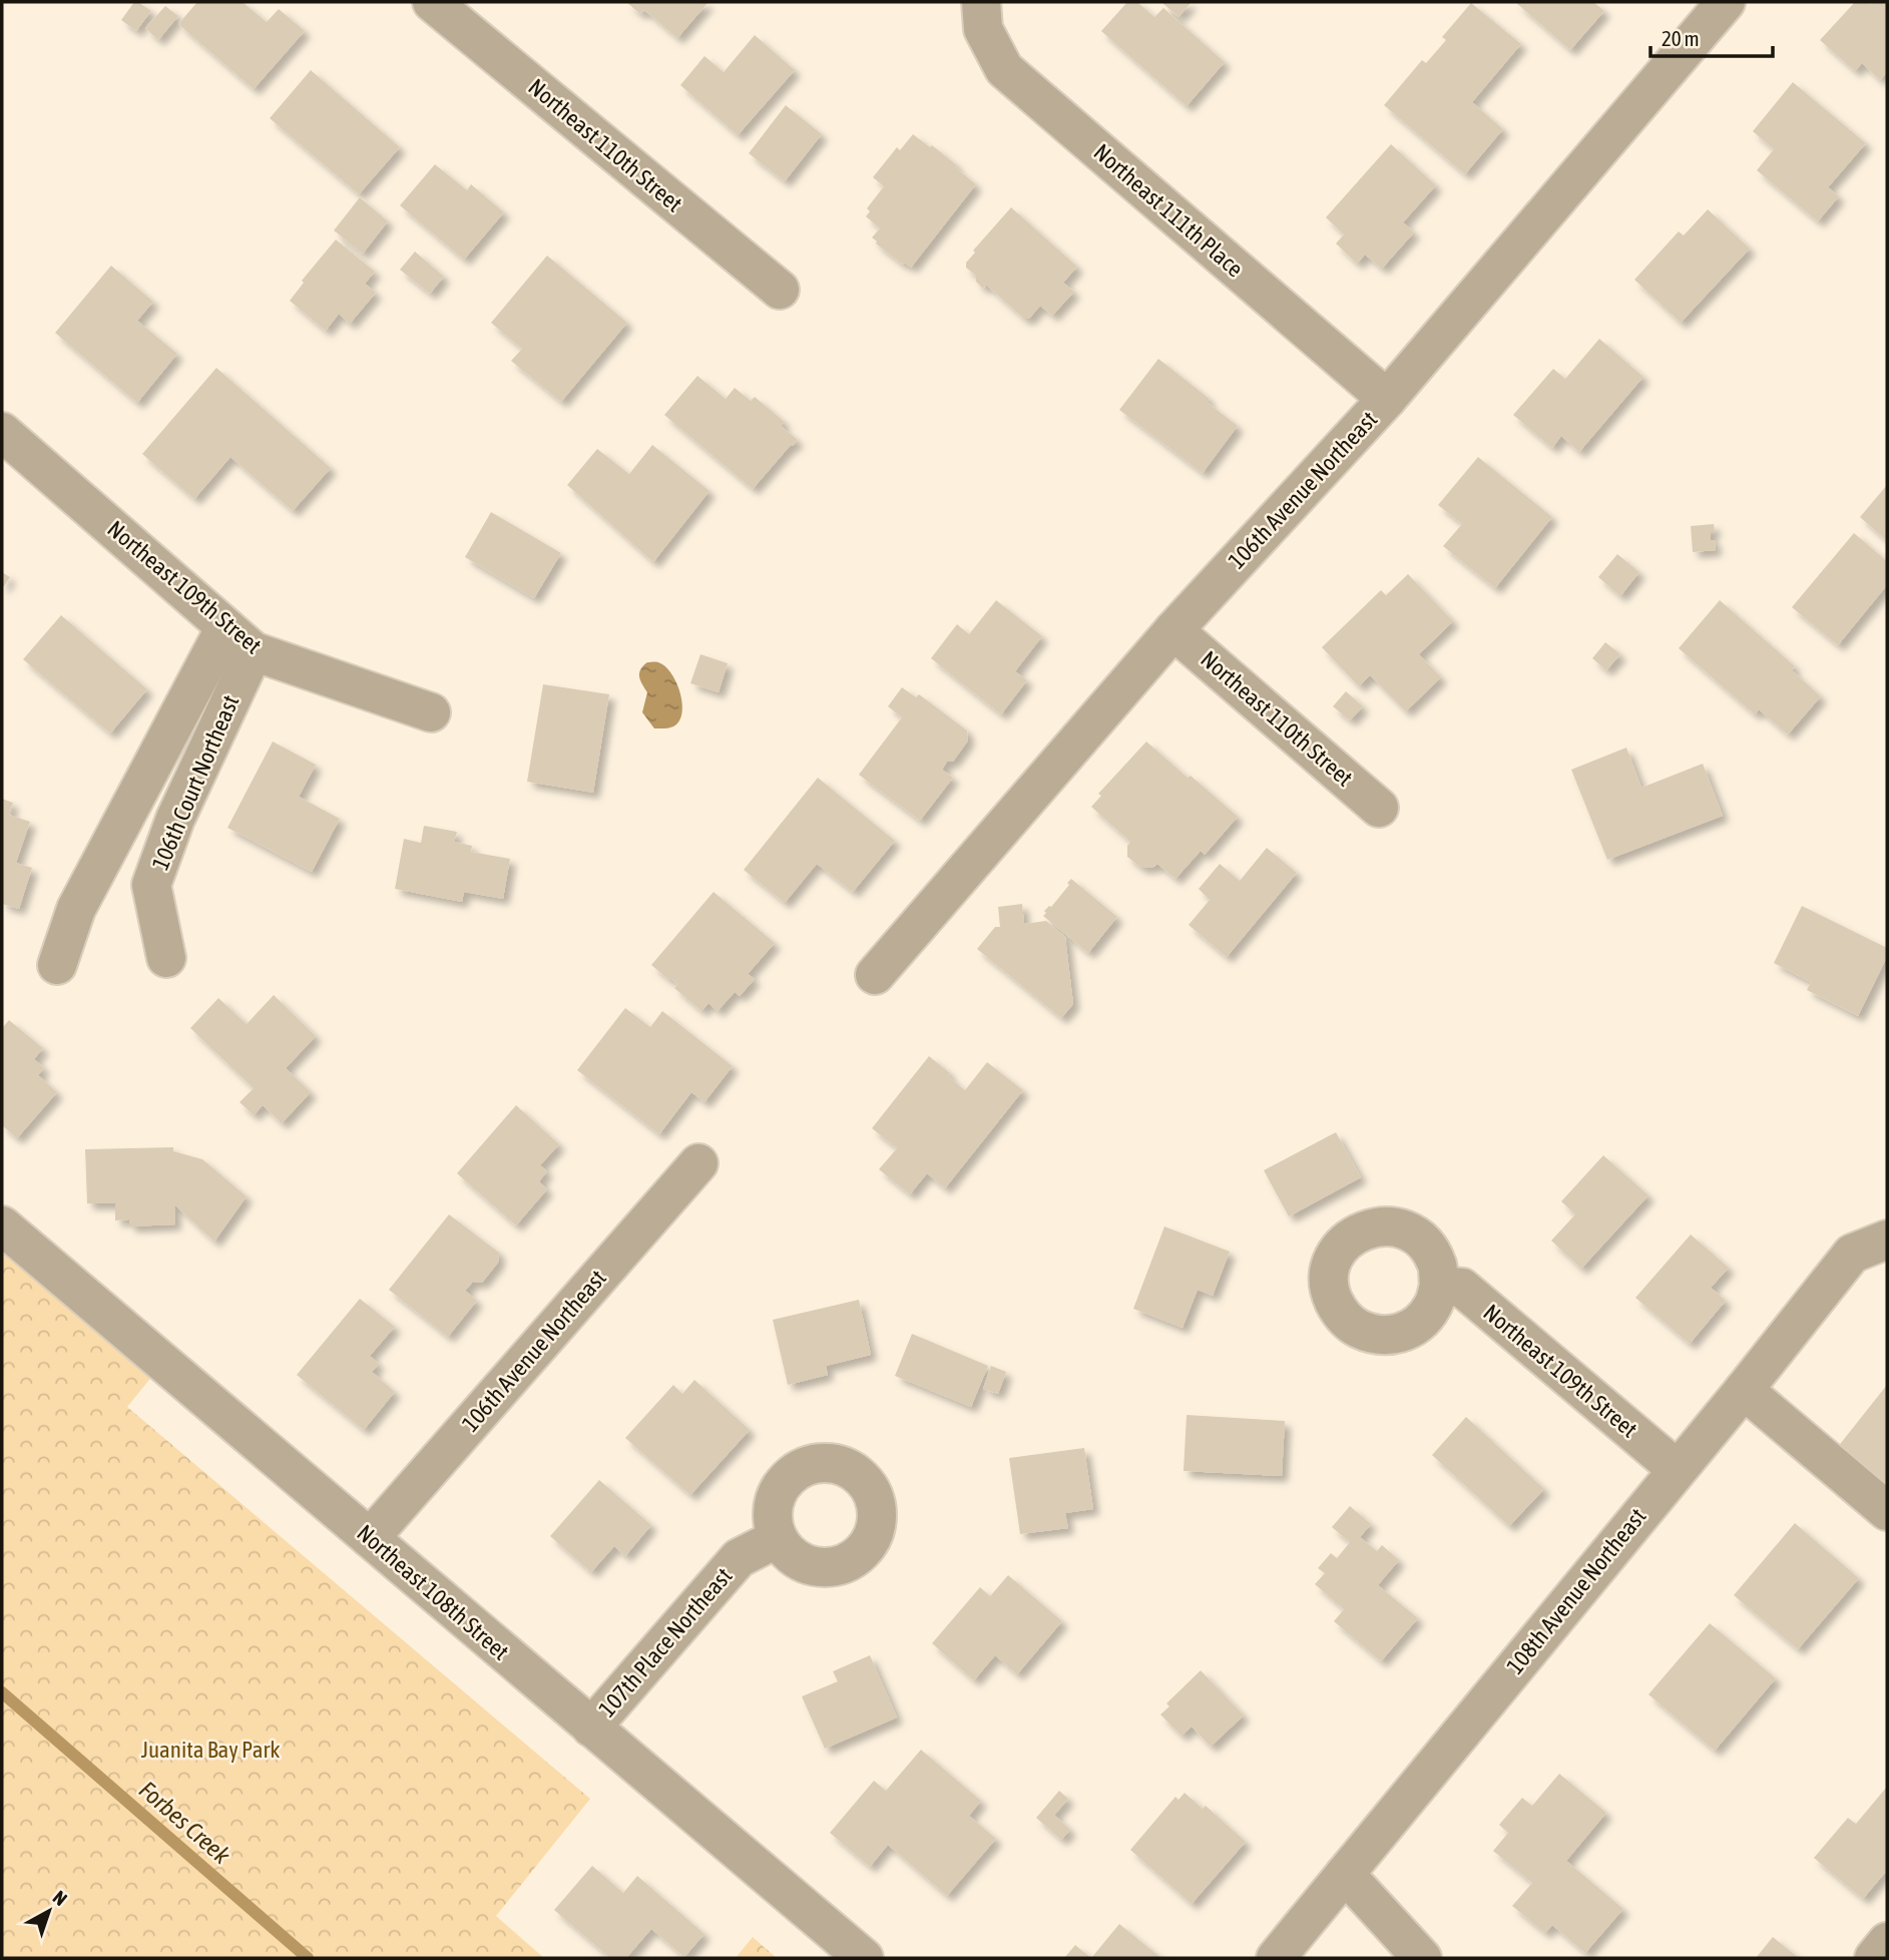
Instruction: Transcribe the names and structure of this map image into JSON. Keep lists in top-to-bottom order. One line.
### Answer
{"streets":{"street":["Northeast 110th Street","Northeast 111th Place","106th Avenue Northeast","Northeast 109th Street","106th Court Northeast","108th Avenue Northeast","Northeast 108th Street","107th Place Northeast"]},"crossings":[["Northeast 110th Street","106th Avenue Northeast"],["Northeast 111th Place","106th Avenue Northeast"],["106th Avenue Northeast","Northeast 108th Street"],["Northeast 109th Street","106th Court Northeast"],["Northeast 109th Street","108th Avenue Northeast"],["Northeast 108th Street","107th Place Northeast"]],"water":["Forbes Creek"],"parks":["Juanita Bay Park"],"scale_bar":"20 m","north":"top right"}
